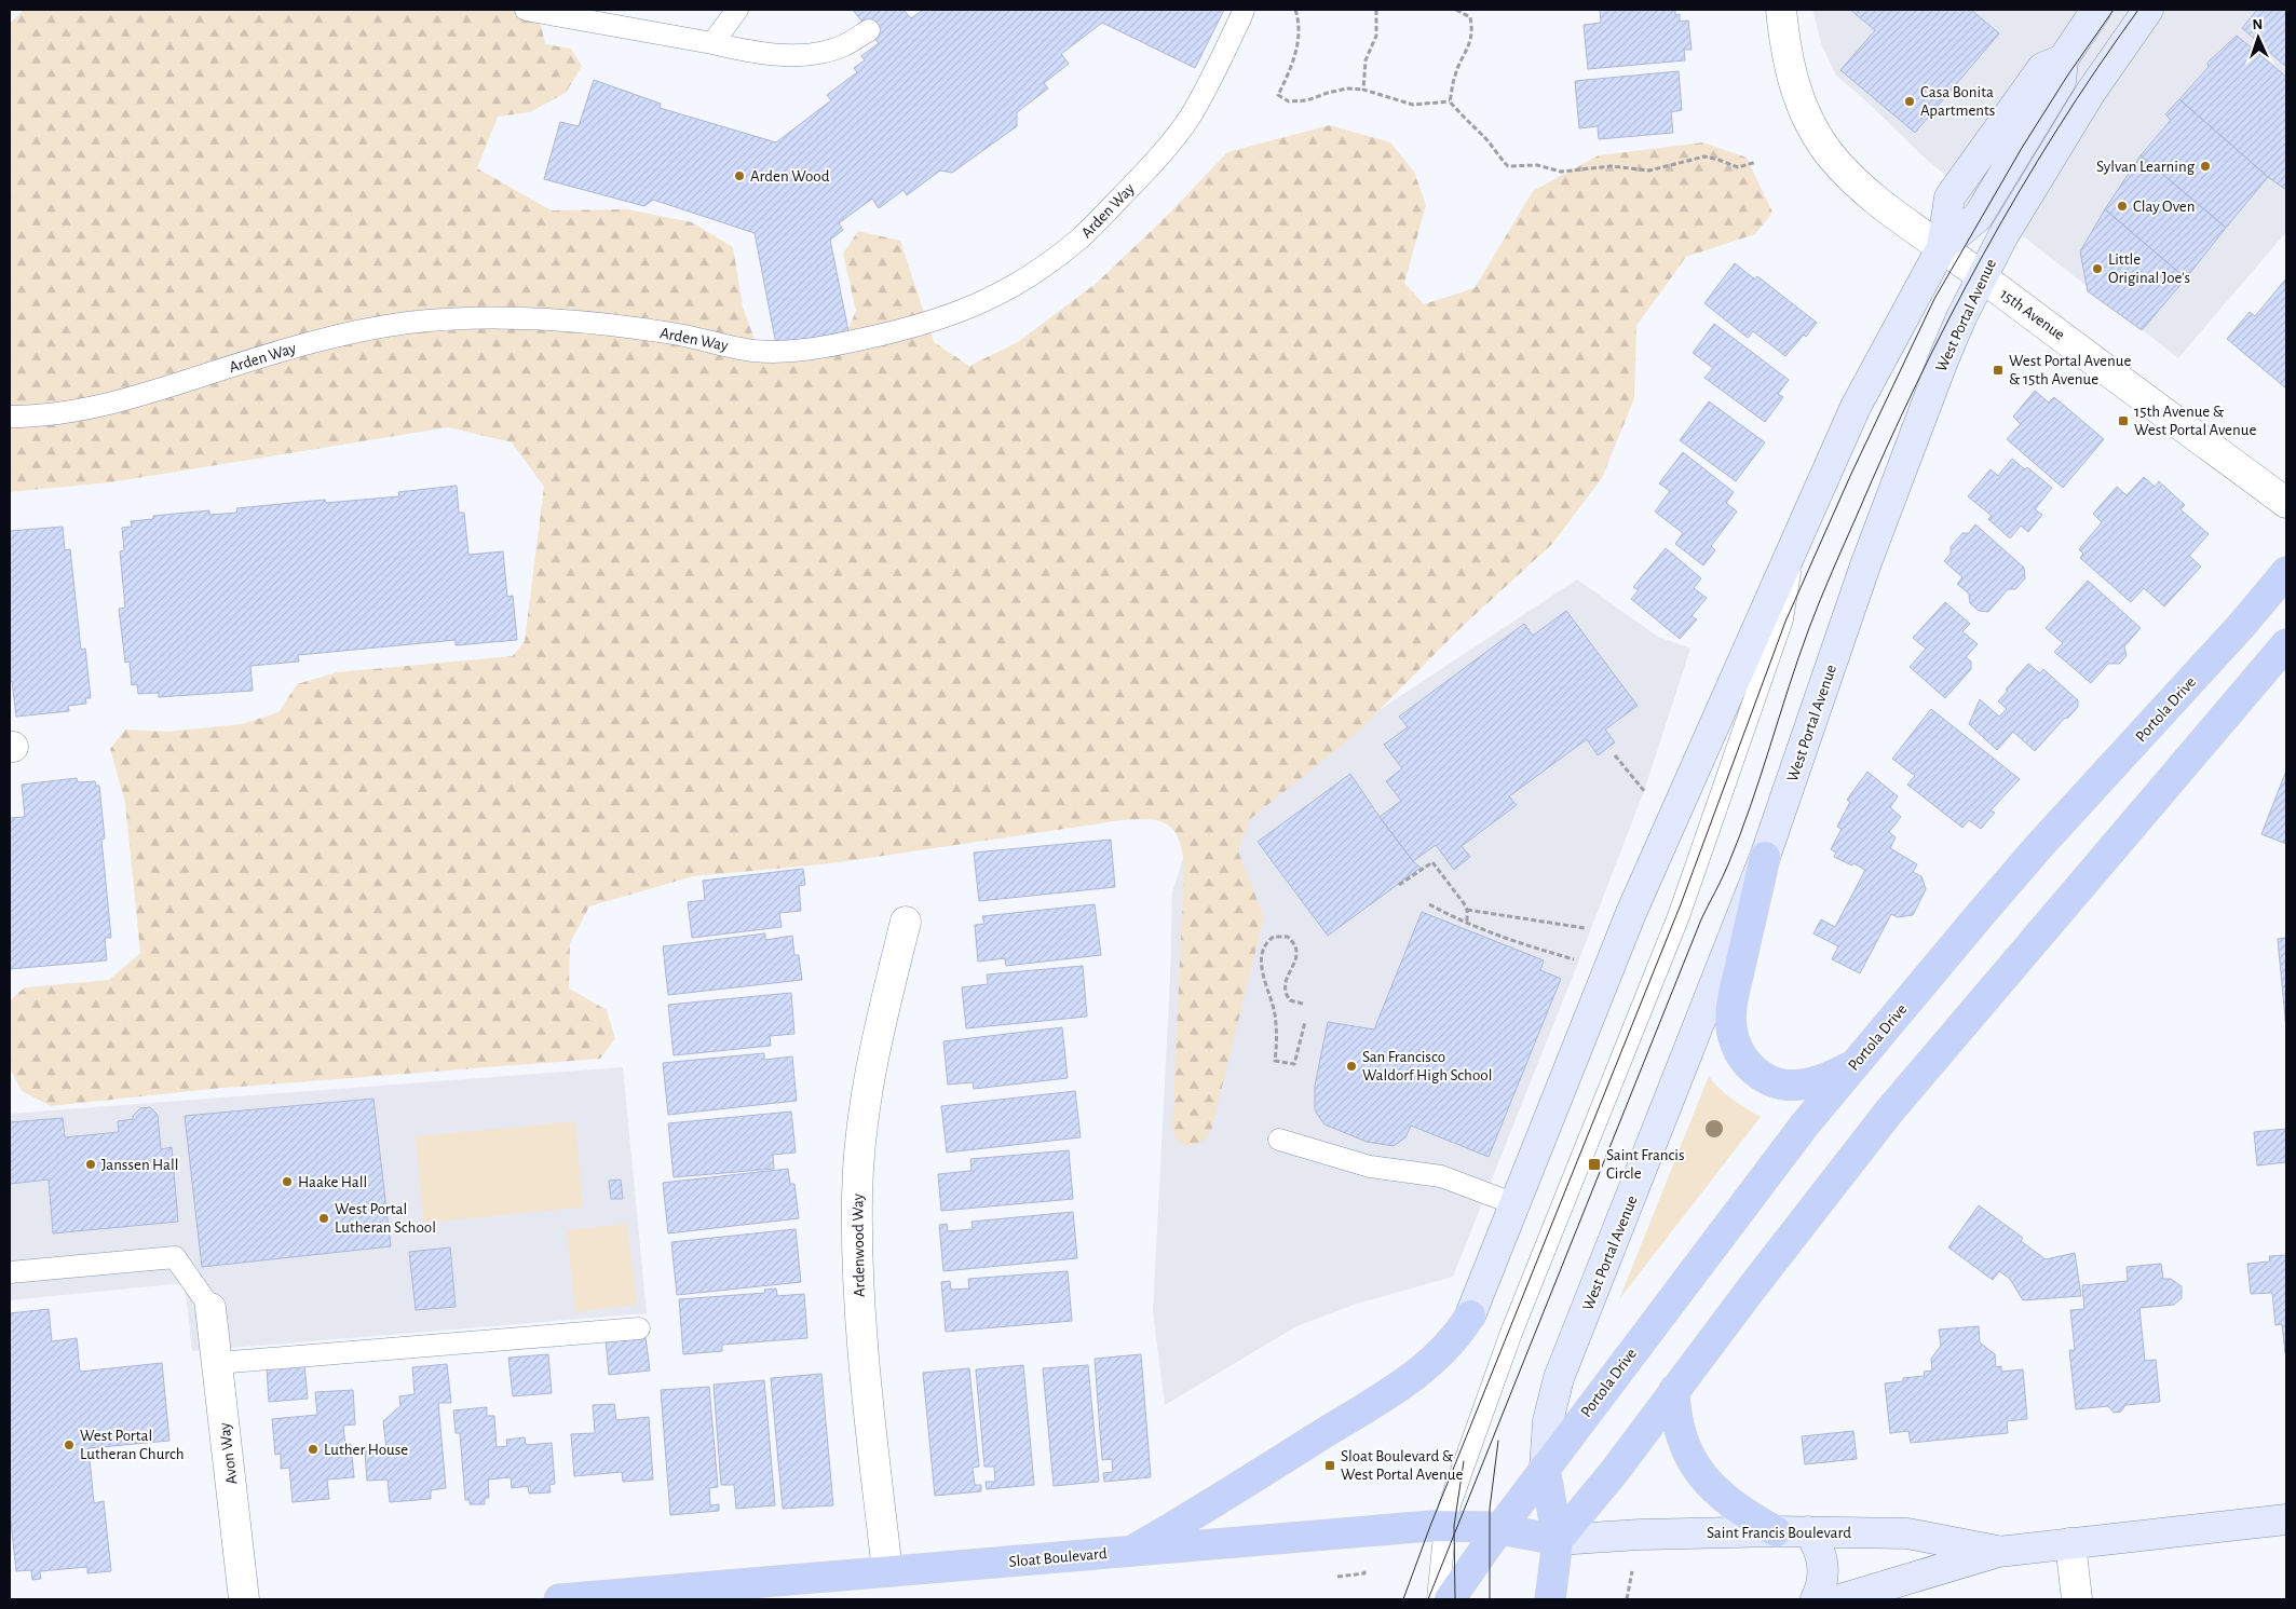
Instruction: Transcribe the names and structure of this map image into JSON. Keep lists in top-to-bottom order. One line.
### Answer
{"streets":{"main road":["Portola Drive","Sloat Boulevard"],"street":["15th Avenue","West Portal Avenue","Ardenwood Way","Avon Way","Saint Francis Boulevard"],"lane":["Arden Way"]},"crossings":[["15th Avenue","West Portal Avenue"],["West Portal Avenue","Portola Drive"],["Portola Drive","Sloat Boulevard"],["Ardenwood Way","Sloat Boulevard"],["Saint Francis Boulevard","Sloat Boulevard"]],"places":{"other":["Casa Bonita Apartments","Sylvan Learning","Arden Wood","Clay Oven","Little Original Joe's","San Francisco Waldorf High School","Janssen Hall","Haake Hall","West Portal Lutheran School","West Portal Lutheran Church","Luther House"],"transit":["West Portal Avenue & 15th Avenue","15th Avenue & West Portal Avenue","Saint Francis Circle","Sloat Boulevard & West Portal Avenue"]},"north":"top"}
